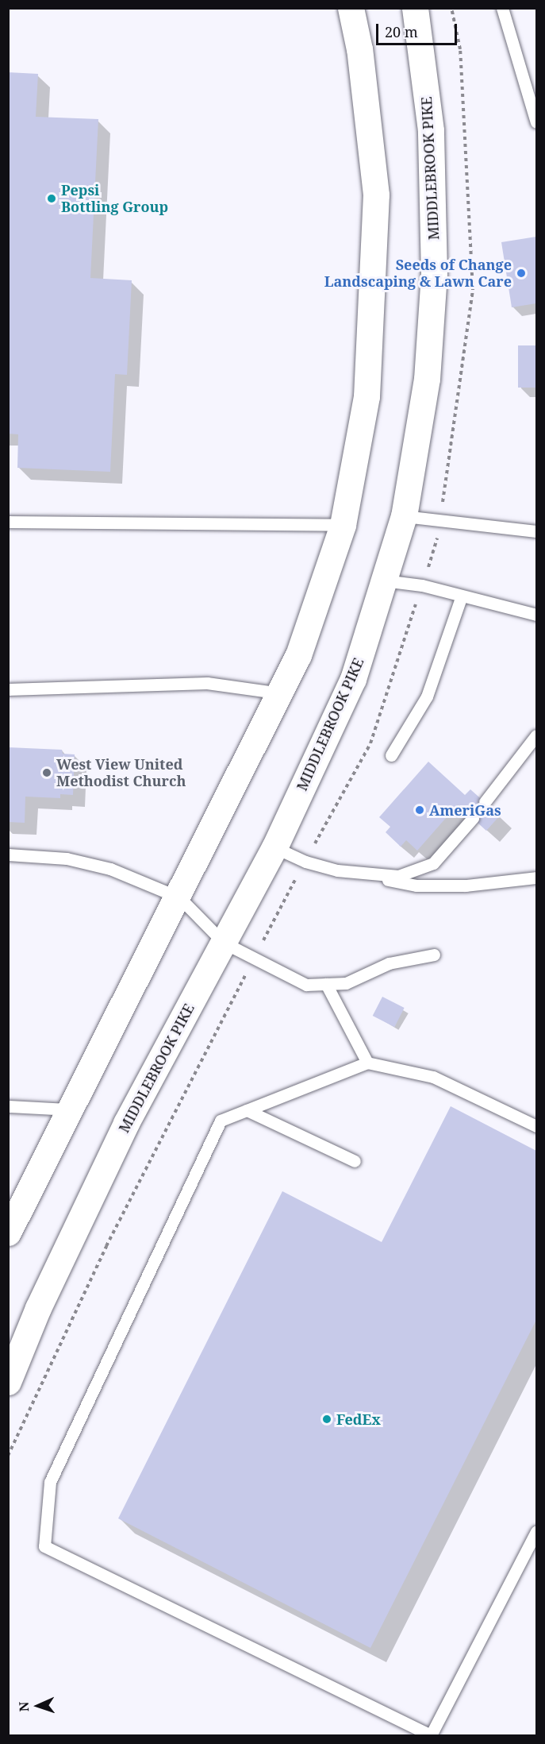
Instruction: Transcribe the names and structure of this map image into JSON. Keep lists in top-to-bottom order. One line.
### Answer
{"streets":{"main road":["MIDDLEBROOK PIKE"]},"places":["Pepsi Bottling Group","Seeds of Change Landscaping & Lawn Care","West View United Methodist Church","AmeriGas","FedEx"],"scale_bar":"20 m","north":"left"}
